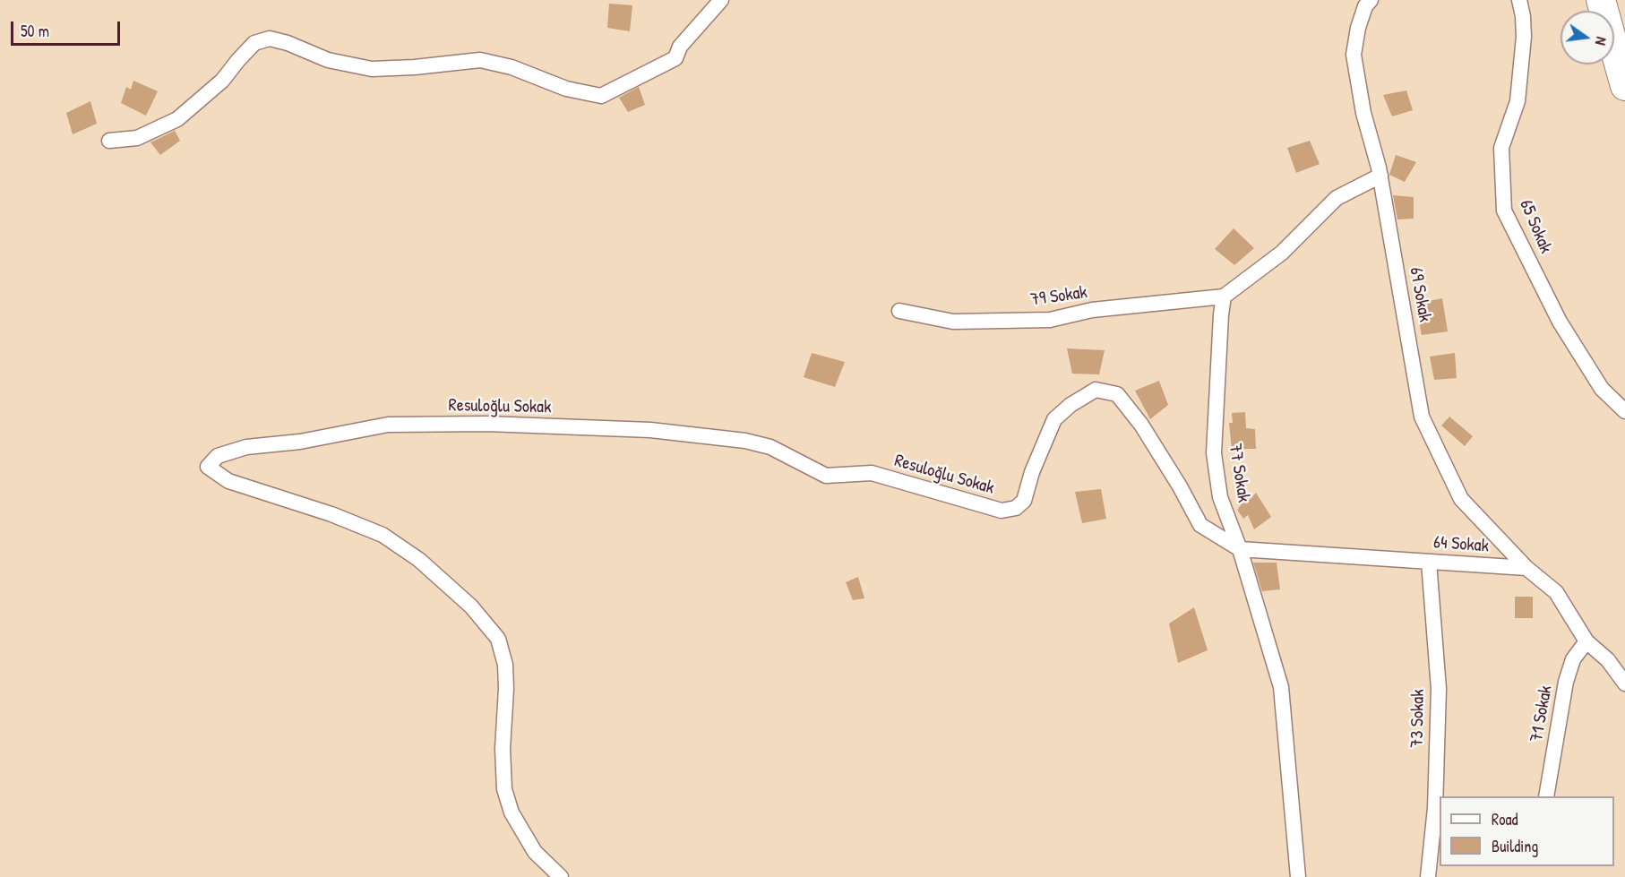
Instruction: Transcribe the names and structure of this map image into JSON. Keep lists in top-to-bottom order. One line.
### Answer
{"streets":{"street":["65 Sokak","69 Sokak","79 Sokak","Resuloğlu Sokak","77 Sokak","64 Sokak","71 Sokak","73 Sokak"]},"crossings":[["69 Sokak","64 Sokak"],["79 Sokak","77 Sokak"],["Resuloğlu Sokak","77 Sokak"],["Resuloğlu Sokak","64 Sokak"],["77 Sokak","64 Sokak"],["64 Sokak","73 Sokak"]],"legend":["Road","Building"],"scale_bar":"50 m","north":"right"}
